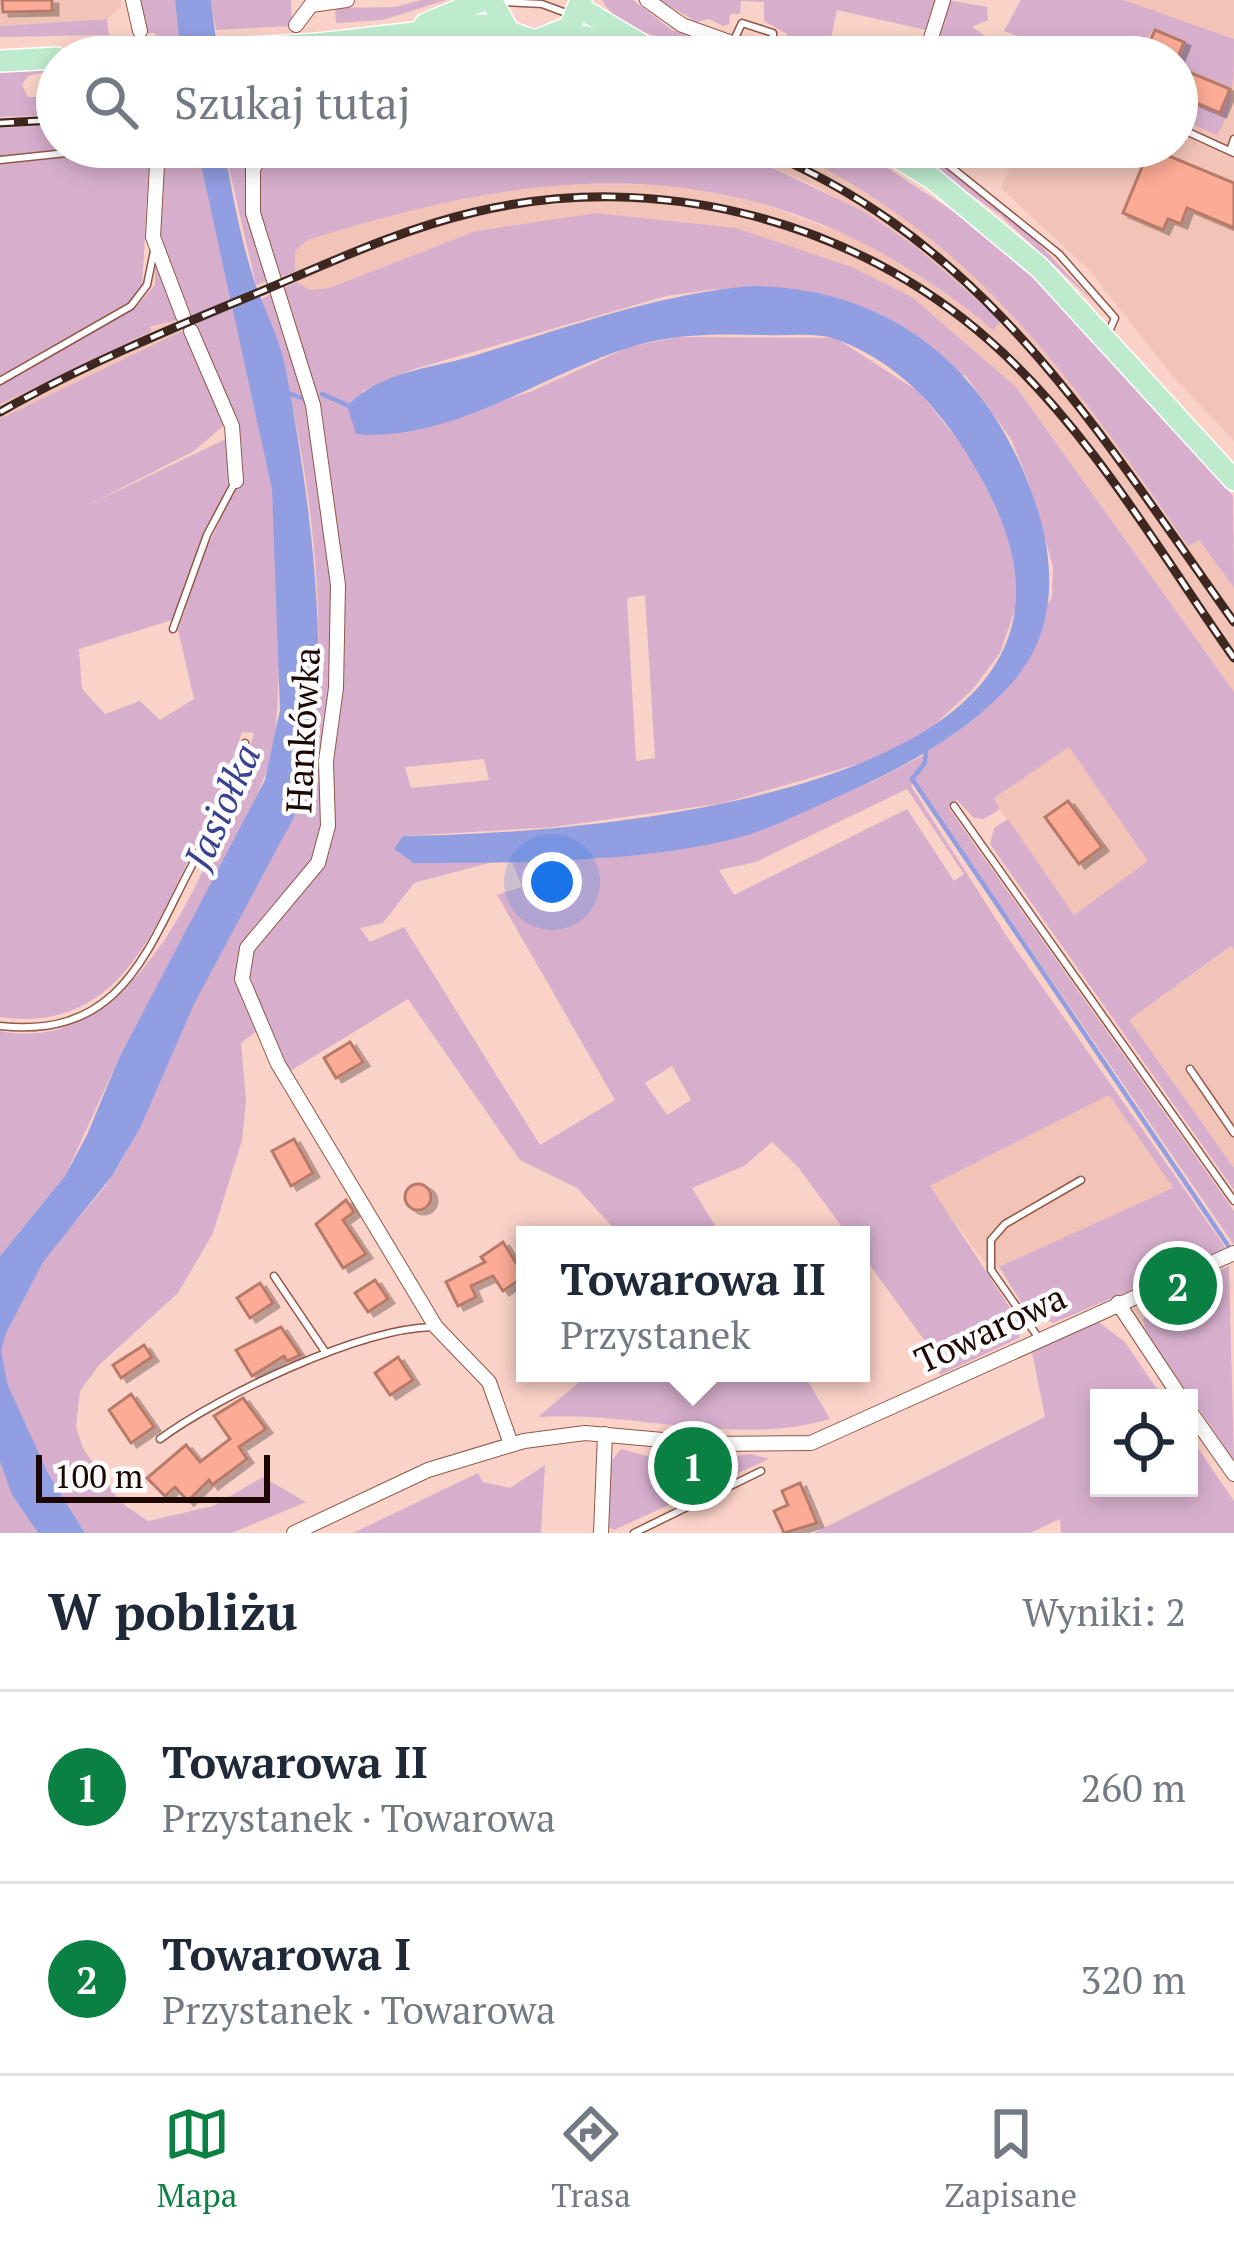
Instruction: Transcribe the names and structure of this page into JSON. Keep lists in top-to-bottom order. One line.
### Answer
{"streets":{"street":["Hankówka","Towarowa"]},"crossings":[["Hankówka","Towarowa"]],"water":["Jasiołka"],"scale_bar":"100 m","page":{"search":"Szukaj tutaj","popup":["Towarowa II","Przystanek"],"pins":["2","1"],"scale":"100 m","heading":["W pobliżu","Wyniki: 2"],"list":[{"mark":"1","name":"Towarowa II","note":"Przystanek · Towarowa","value":"260 m"},{"mark":"2","name":"Towarowa I","note":"Przystanek · Towarowa","value":"320 m"}],"nav":["Mapa","Trasa","Zapisane"]}}
